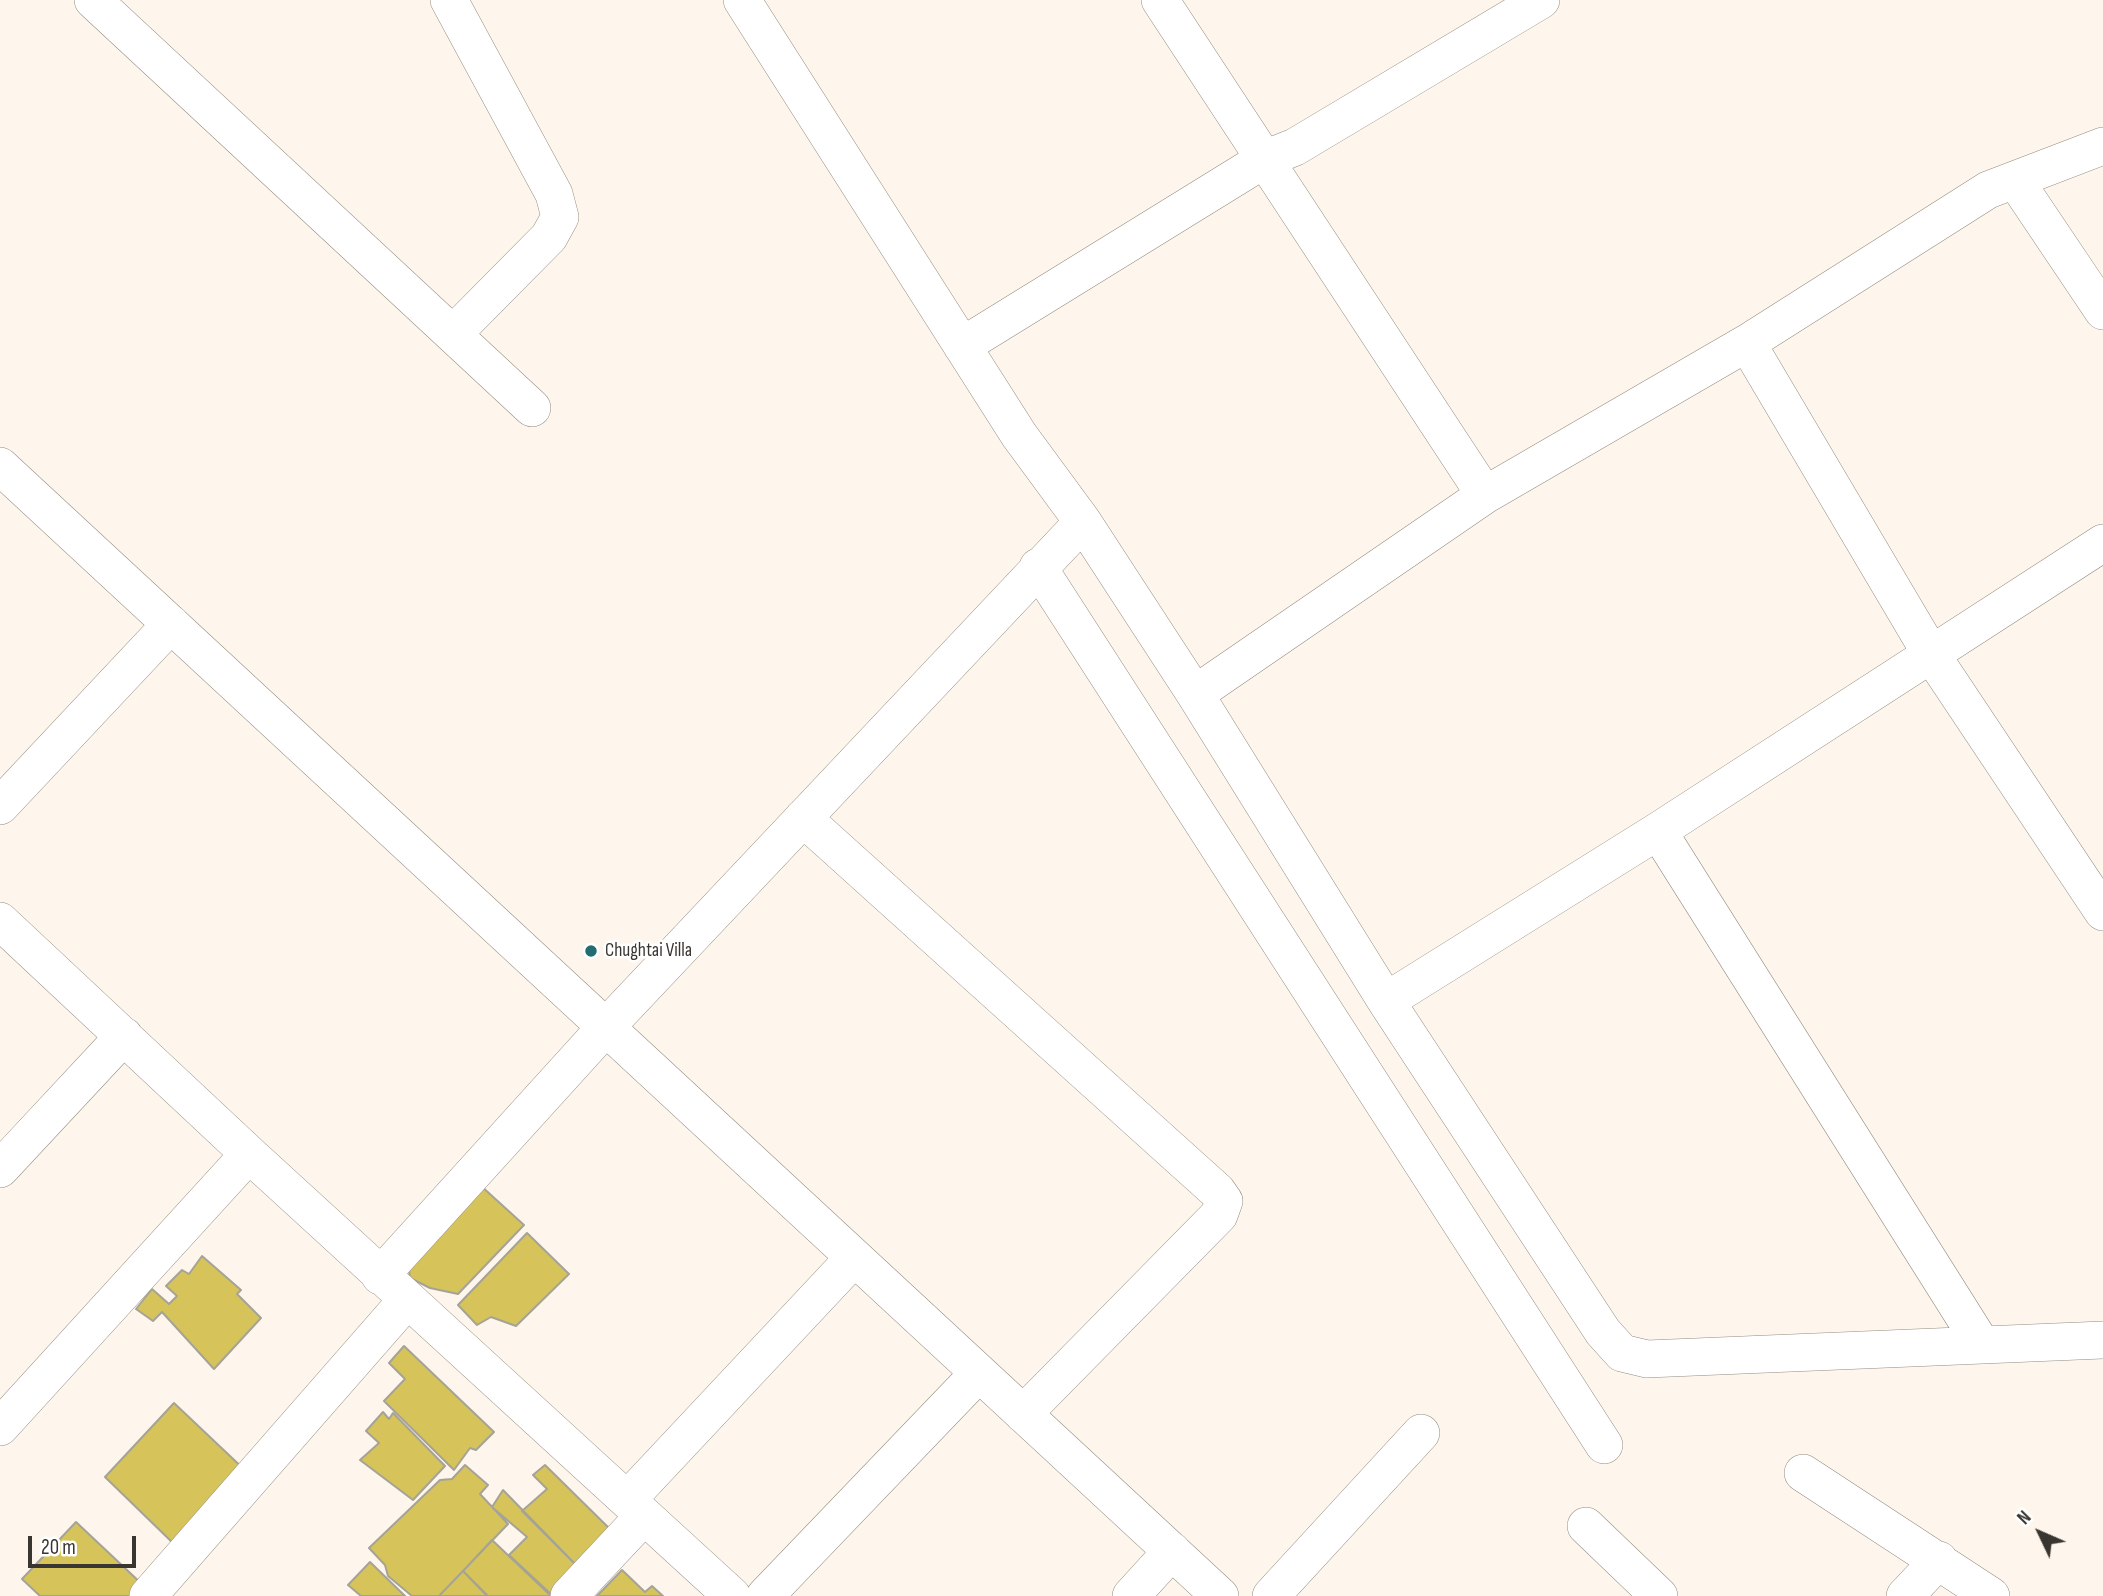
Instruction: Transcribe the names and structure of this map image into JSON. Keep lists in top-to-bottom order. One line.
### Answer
{"places":["Chughtai Villa"],"scale_bar":"20 m","north":"top left"}
